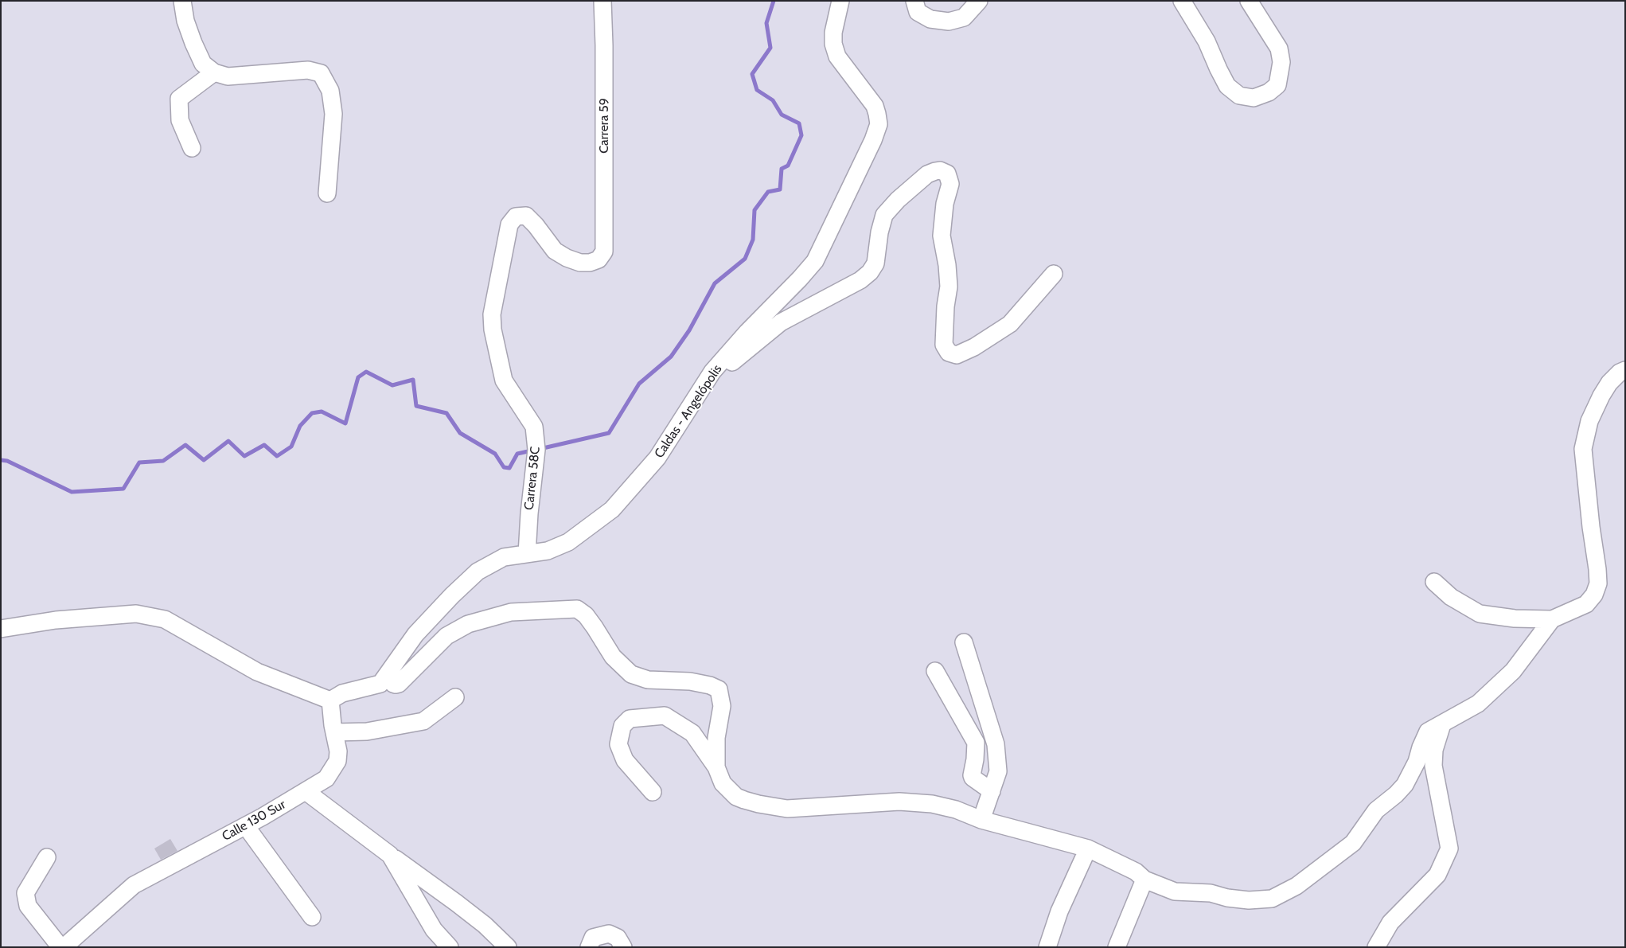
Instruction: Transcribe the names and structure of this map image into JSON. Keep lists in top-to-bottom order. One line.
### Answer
{"streets":{"street":["Carrera 59","Caldas - Angelópolis","Carrera 58C","Calle 130 Sur"]},"crossings":[["Carrera 59","Carrera 58C"],["Caldas - Angelópolis","Carrera 58C"]]}
